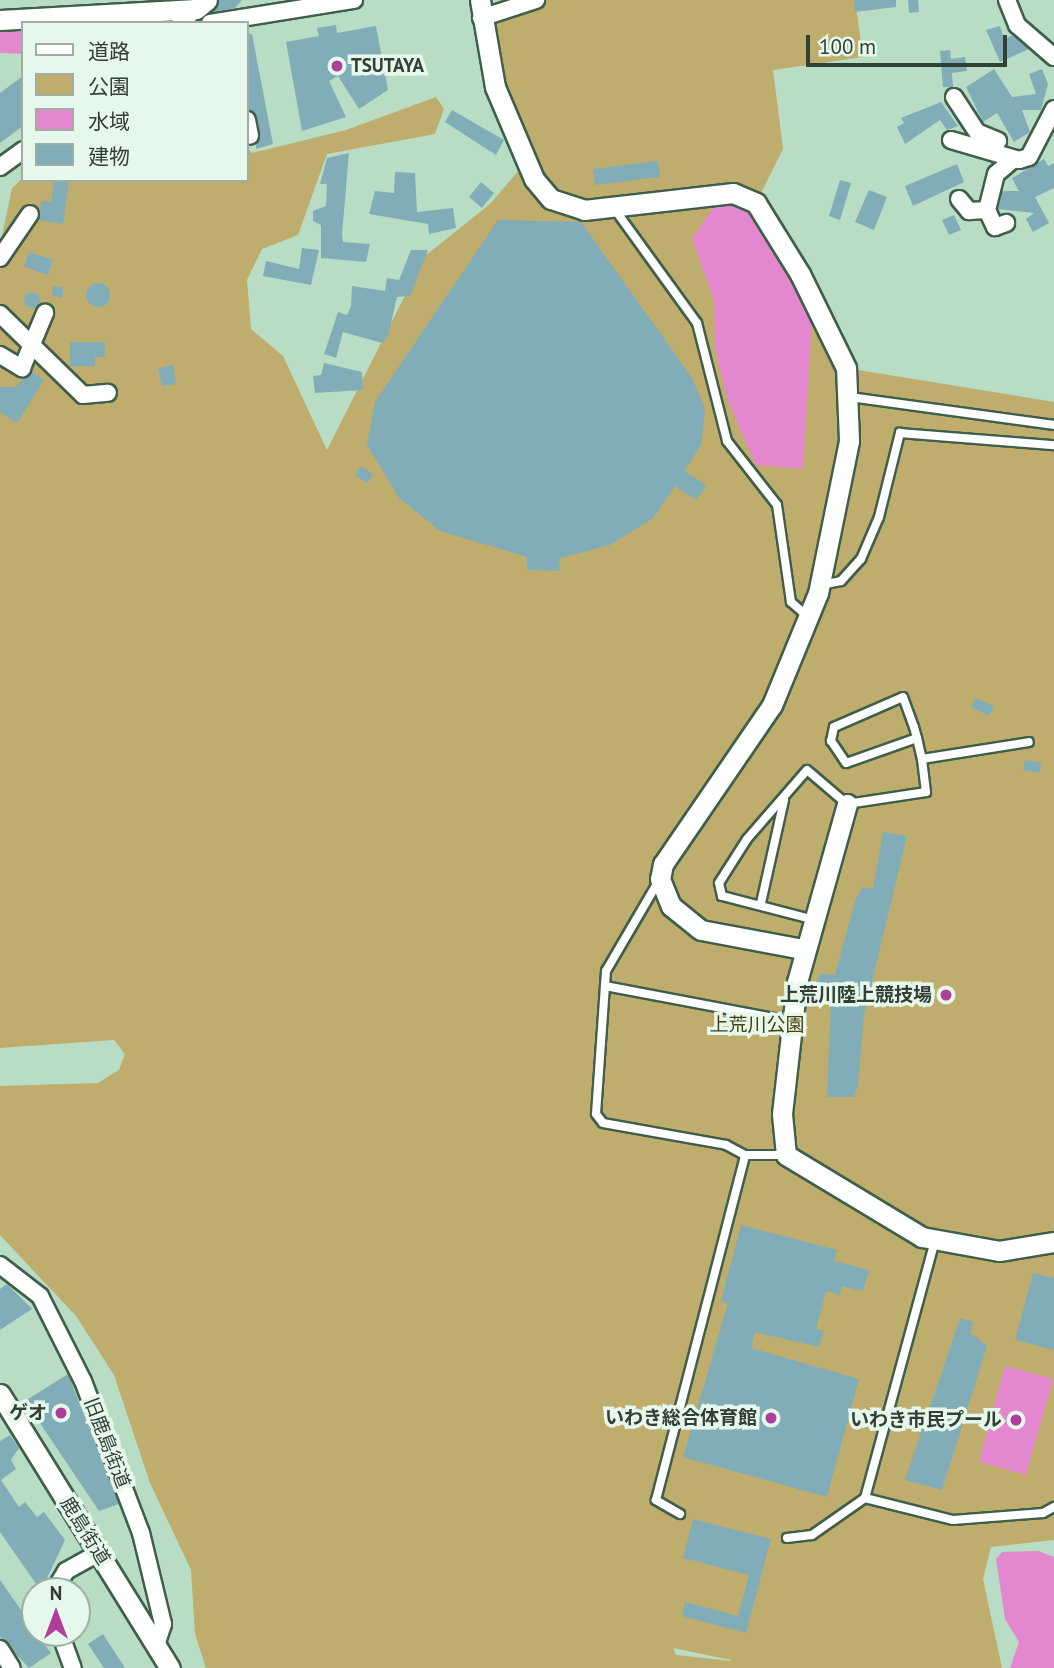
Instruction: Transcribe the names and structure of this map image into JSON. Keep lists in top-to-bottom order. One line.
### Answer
{"streets":{"street":["旧鹿島街道","鹿島街道"]},"crossings":[["旧鹿島街道","鹿島街道"]],"parks":["上荒川公園"],"places":["TSUTAYA","上荒川陸上競技場","ゲオ","いわき総合体育館","いわき市民プール"],"legend":["道路","公園","水域","建物"],"scale_bar":"100 m","north":"top"}
